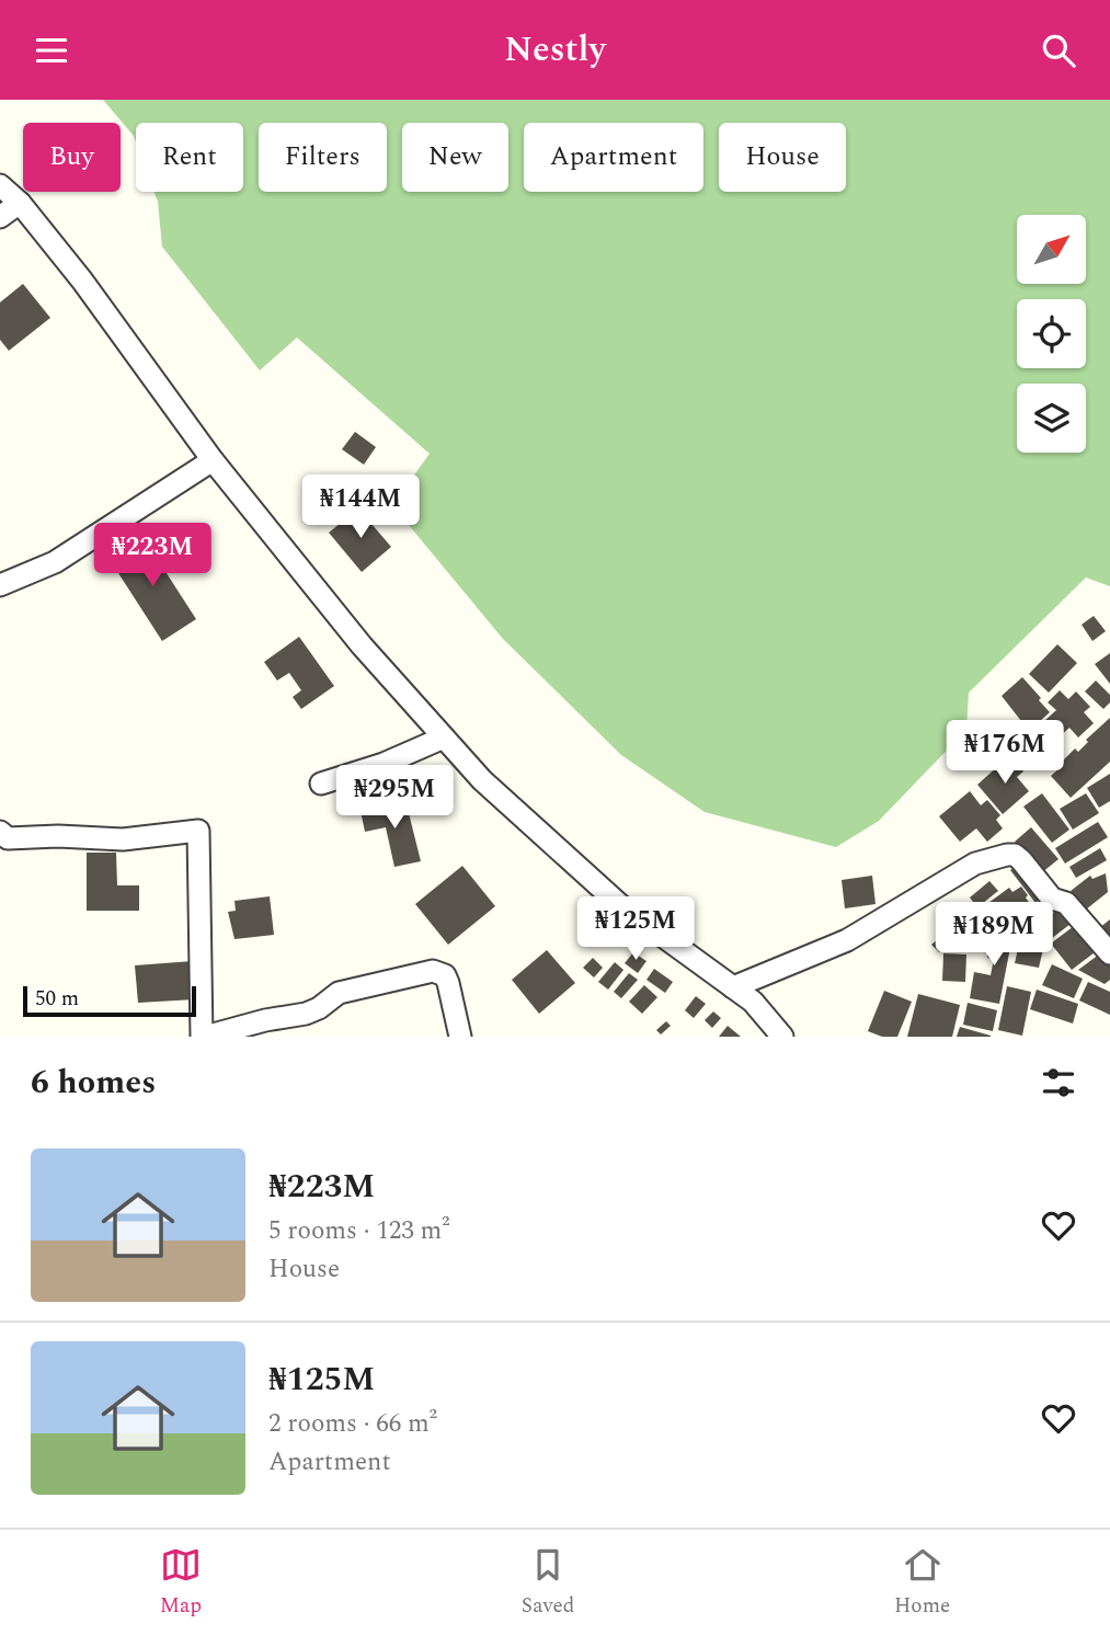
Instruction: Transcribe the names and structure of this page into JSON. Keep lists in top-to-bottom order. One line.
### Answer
{"scale_bar":"50 m","north":"top right","page":{"header":"Nestly","chip":["Buy","Rent","Filters","New","Apartment","House"],"price":["₦144M","₦223M","₦176M","₦295M","₦125M","₦189M"],"scale":"50 m","heading":"6 homes","list":[{"name":"₦223M","note":"5 rooms · 123 m² · House"},{"name":"₦125M","note":"2 rooms · 66 m² · Apartment"}],"tabs":["Map","Saved","Home"]}}
